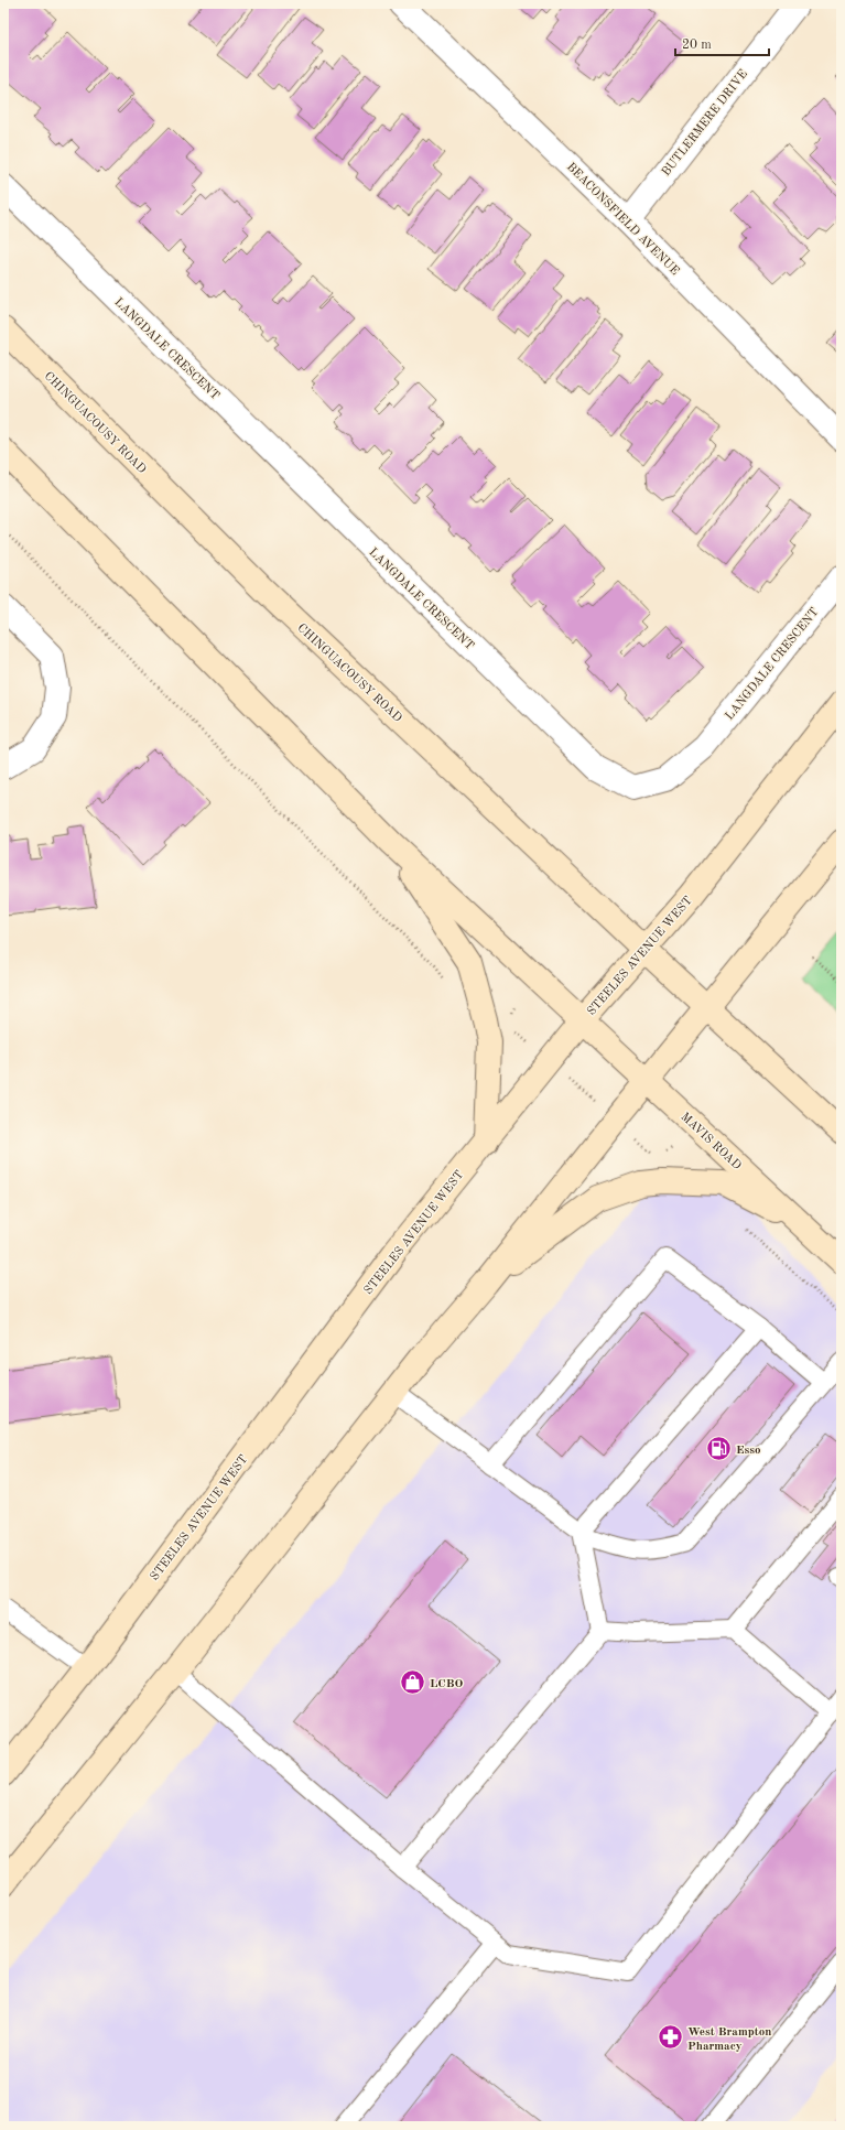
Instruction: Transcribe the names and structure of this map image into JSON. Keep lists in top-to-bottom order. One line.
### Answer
{"streets":{"main road":["CHINGUACOUSY ROAD","STEELES AVENUE WEST","MAVIS ROAD"],"street":["BUTLERMERE DRIVE","BEACONSFIELD AVENUE","LANGDALE CRESCENT"]},"crossings":[["BUTLERMERE DRIVE","BEACONSFIELD AVENUE"],["CHINGUACOUSY ROAD","STEELES AVENUE WEST"],["STEELES AVENUE WEST","MAVIS ROAD"]],"places":{"fuel station":["Esso"],"shop":["LCBO"],"pharmacy":["West Brampton Pharmacy"]},"scale_bar":"20 m"}
